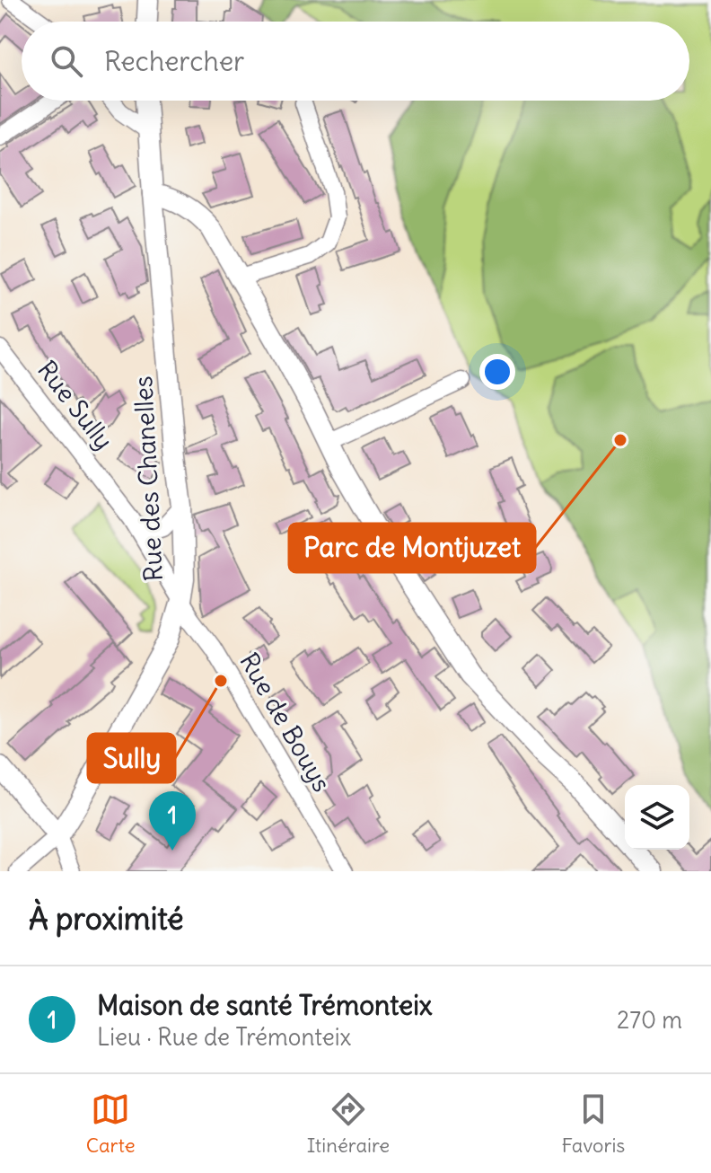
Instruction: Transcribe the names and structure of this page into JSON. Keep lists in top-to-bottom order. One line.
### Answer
{"streets":{"street":["Rue Sully","Rue des Chanelles","Rue de Bouys"]},"crossings":[["Rue Sully","Rue des Chanelles"],["Rue Sully","Rue de Bouys"],["Rue des Chanelles","Rue de Bouys"]],"places":["Parc de Montjuzet","Sully"],"page":{"search":"Rechercher","pins":"1","heading":"À proximité","list":[{"mark":"1","name":"Maison de santé Trémonteix","note":"Lieu · Rue de Trémonteix","value":"270 m"}],"nav":["Carte","Itinéraire","Favoris"]}}
